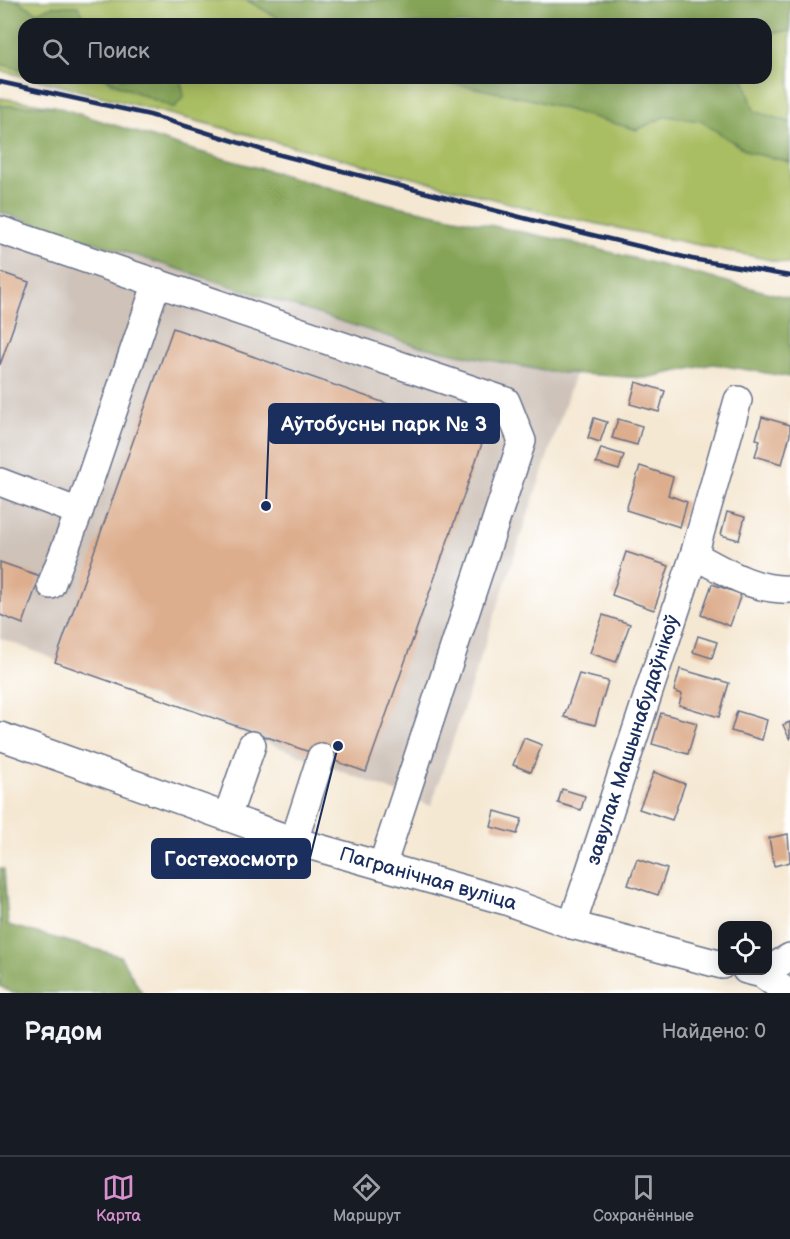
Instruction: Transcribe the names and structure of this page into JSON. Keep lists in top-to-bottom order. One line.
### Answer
{"streets":{"street":["завулак Машынабудаўнікоў","Пагранічная вуліца"]},"crossings":[["завулак Машынабудаўнікоў","Пагранічная вуліца"]],"places":["Аўтобусны парк № 3","Гостехосмотр"],"page":{"search":"Поиск","heading":["Рядом","Найдено: 0"],"nav":["Карта","Маршрут","Сохранённые"]}}
